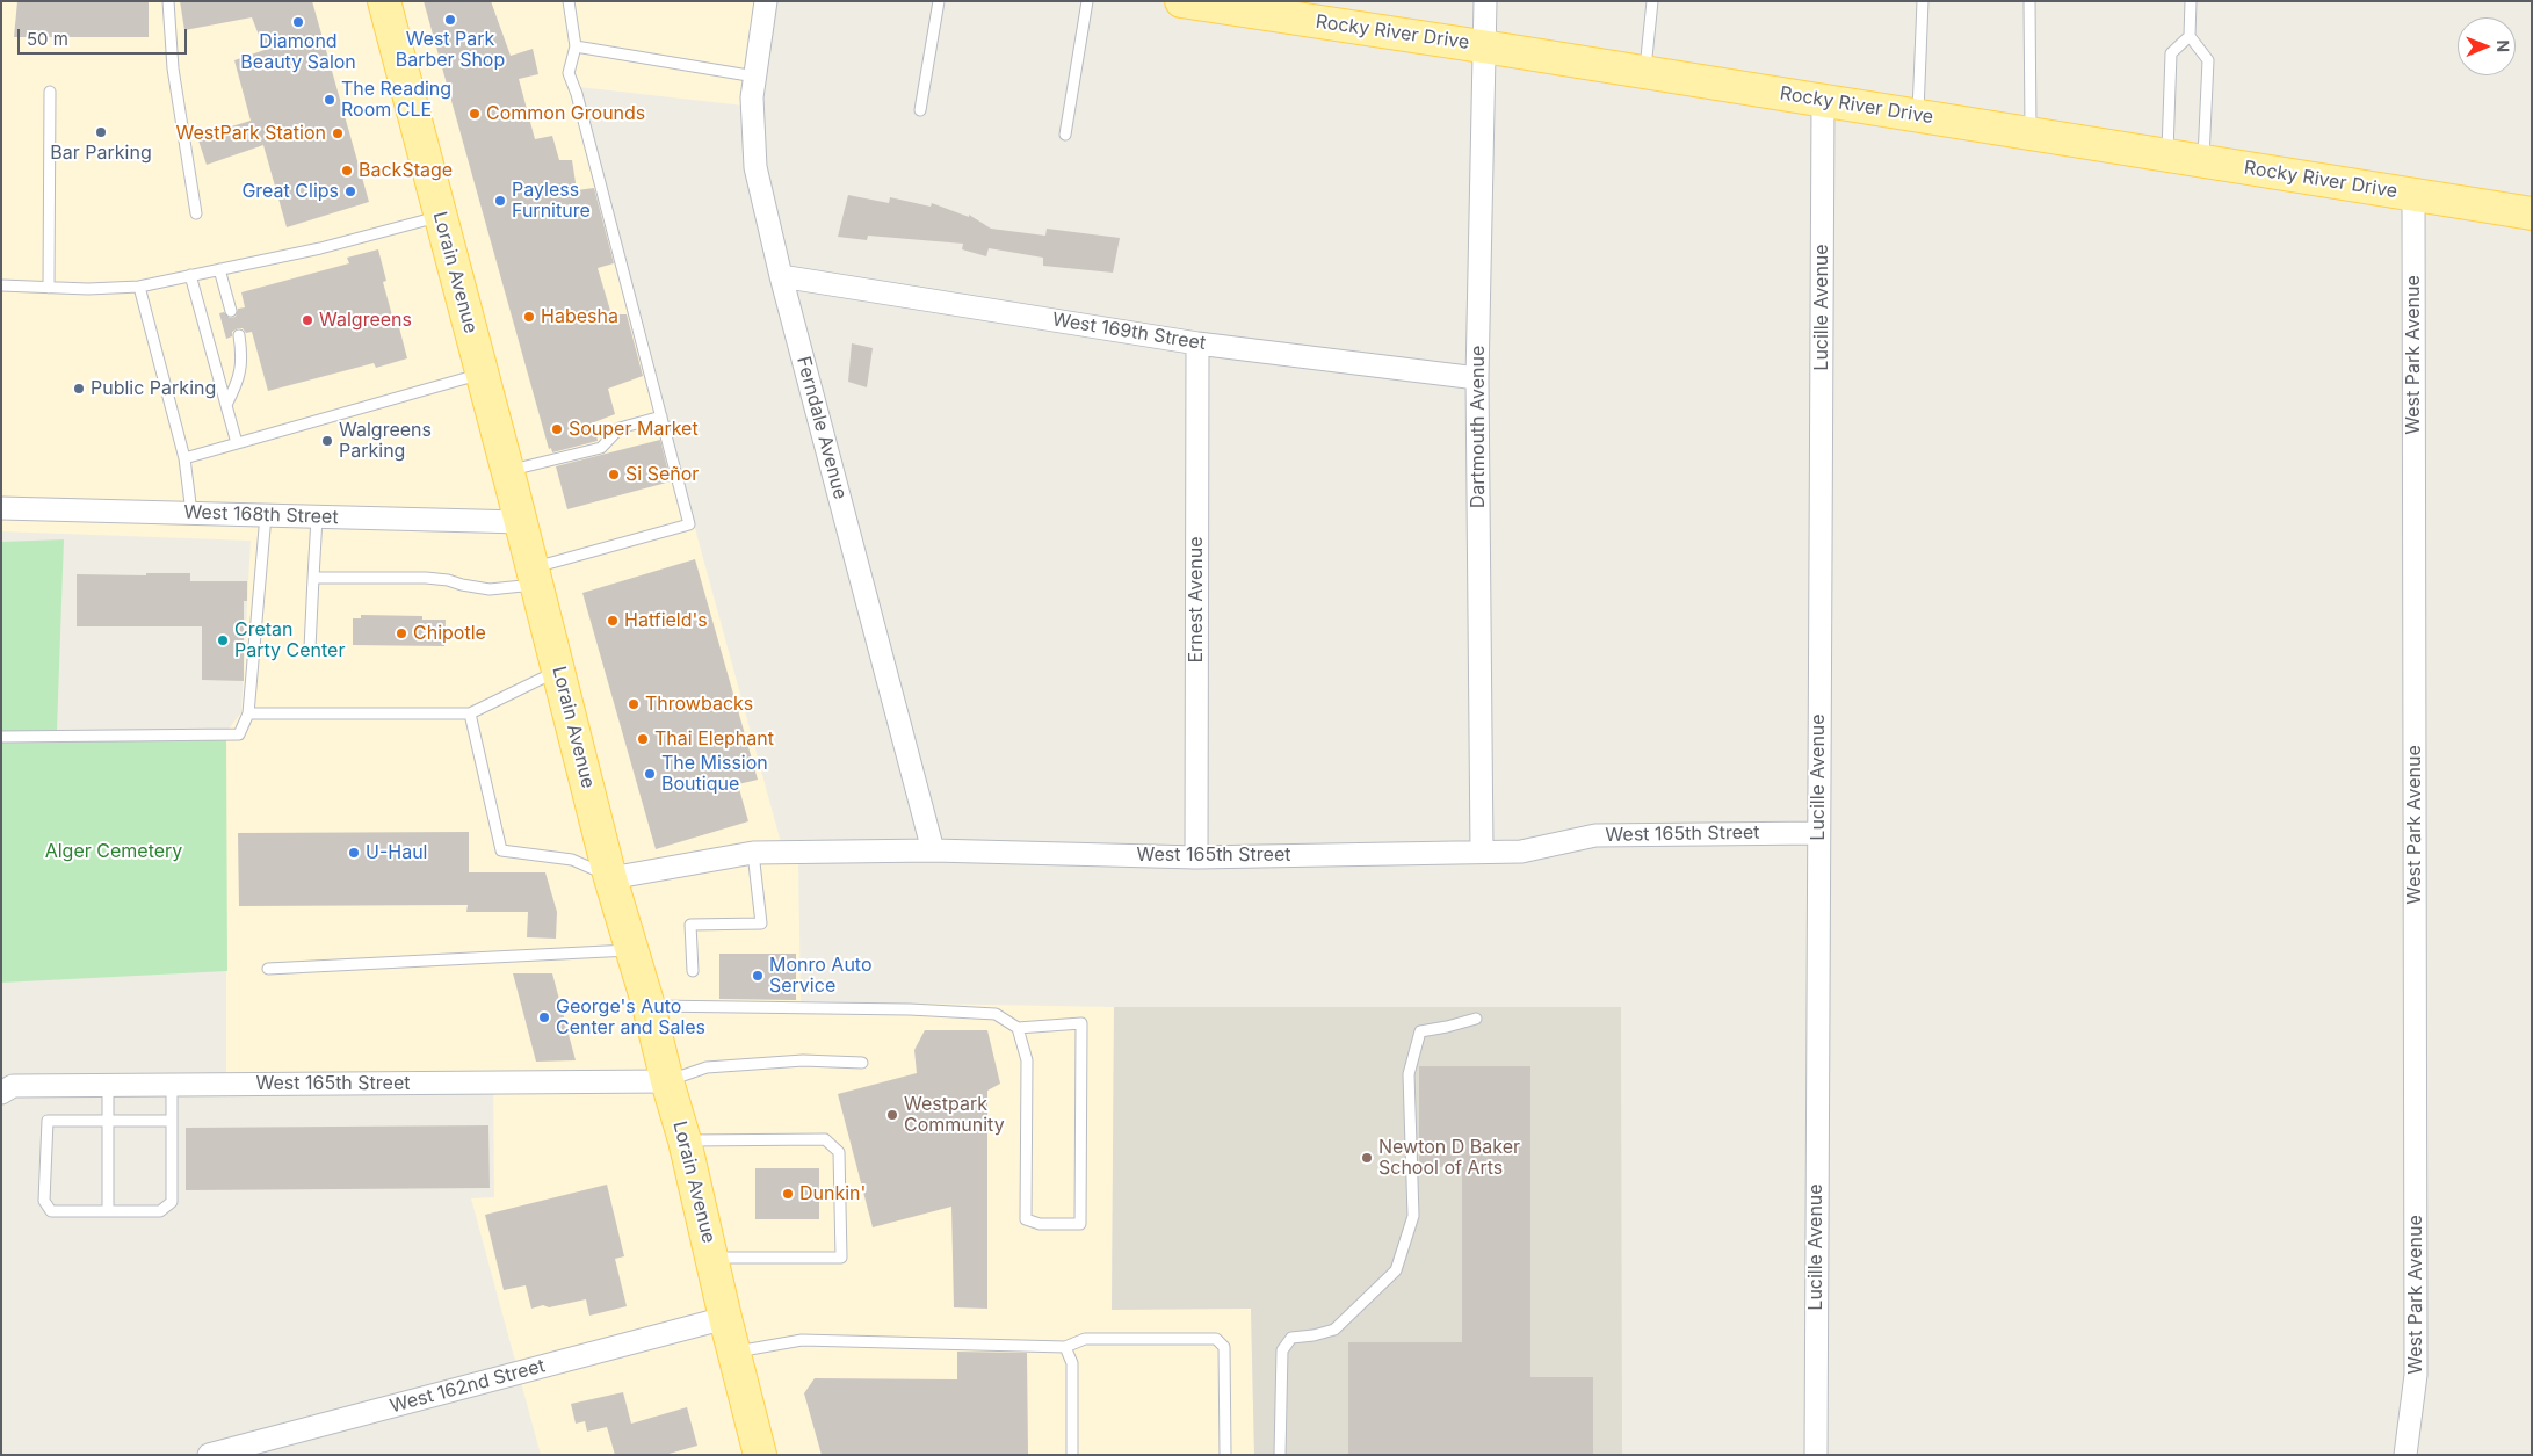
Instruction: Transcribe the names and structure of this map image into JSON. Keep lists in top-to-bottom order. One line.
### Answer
{"streets":{"main road":["Rocky River Drive","Lorain Avenue"],"street":["Lucille Avenue","West 169th Street","West Park Avenue","Dartmouth Avenue","Ferndale Avenue","West 168th Street","Ernest Avenue","West 165th Street","West 162nd Street"]},"crossings":[["Rocky River Drive","Lucille Avenue"],["Rocky River Drive","West Park Avenue"],["Rocky River Drive","Dartmouth Avenue"],["Lorain Avenue","West 168th Street"],["Lorain Avenue","West 165th Street"],["Lorain Avenue","West 162nd Street"],["Lucille Avenue","West 165th Street"],["West 169th Street","Dartmouth Avenue"],["West 169th Street","Ferndale Avenue"],["West 169th Street","Ernest Avenue"],["Dartmouth Avenue","West 165th Street"],["Ferndale Avenue","West 165th Street"],["Ernest Avenue","West 165th Street"]],"parks":["Alger Cemetery"],"places":["West Park Barber Shop","Diamond Beauty Salon","The Reading Room CLE","Common Grounds","Bar Parking","WestPark Station","BackStage","Great Clips","Payless Furniture","Habesha","Walgreens","Public Parking","Souper Market","Walgreens Parking","Si Señor","Hatfield's","Chipotle","Cretan Party Center","Throwbacks","Thai Elephant","The Mission Boutique","U-Haul","Monro Auto Service","George's Auto Center and Sales","Westpark Community","Newton D Baker School of Arts","Dunkin'"],"scale_bar":"50 m","north":"right"}
